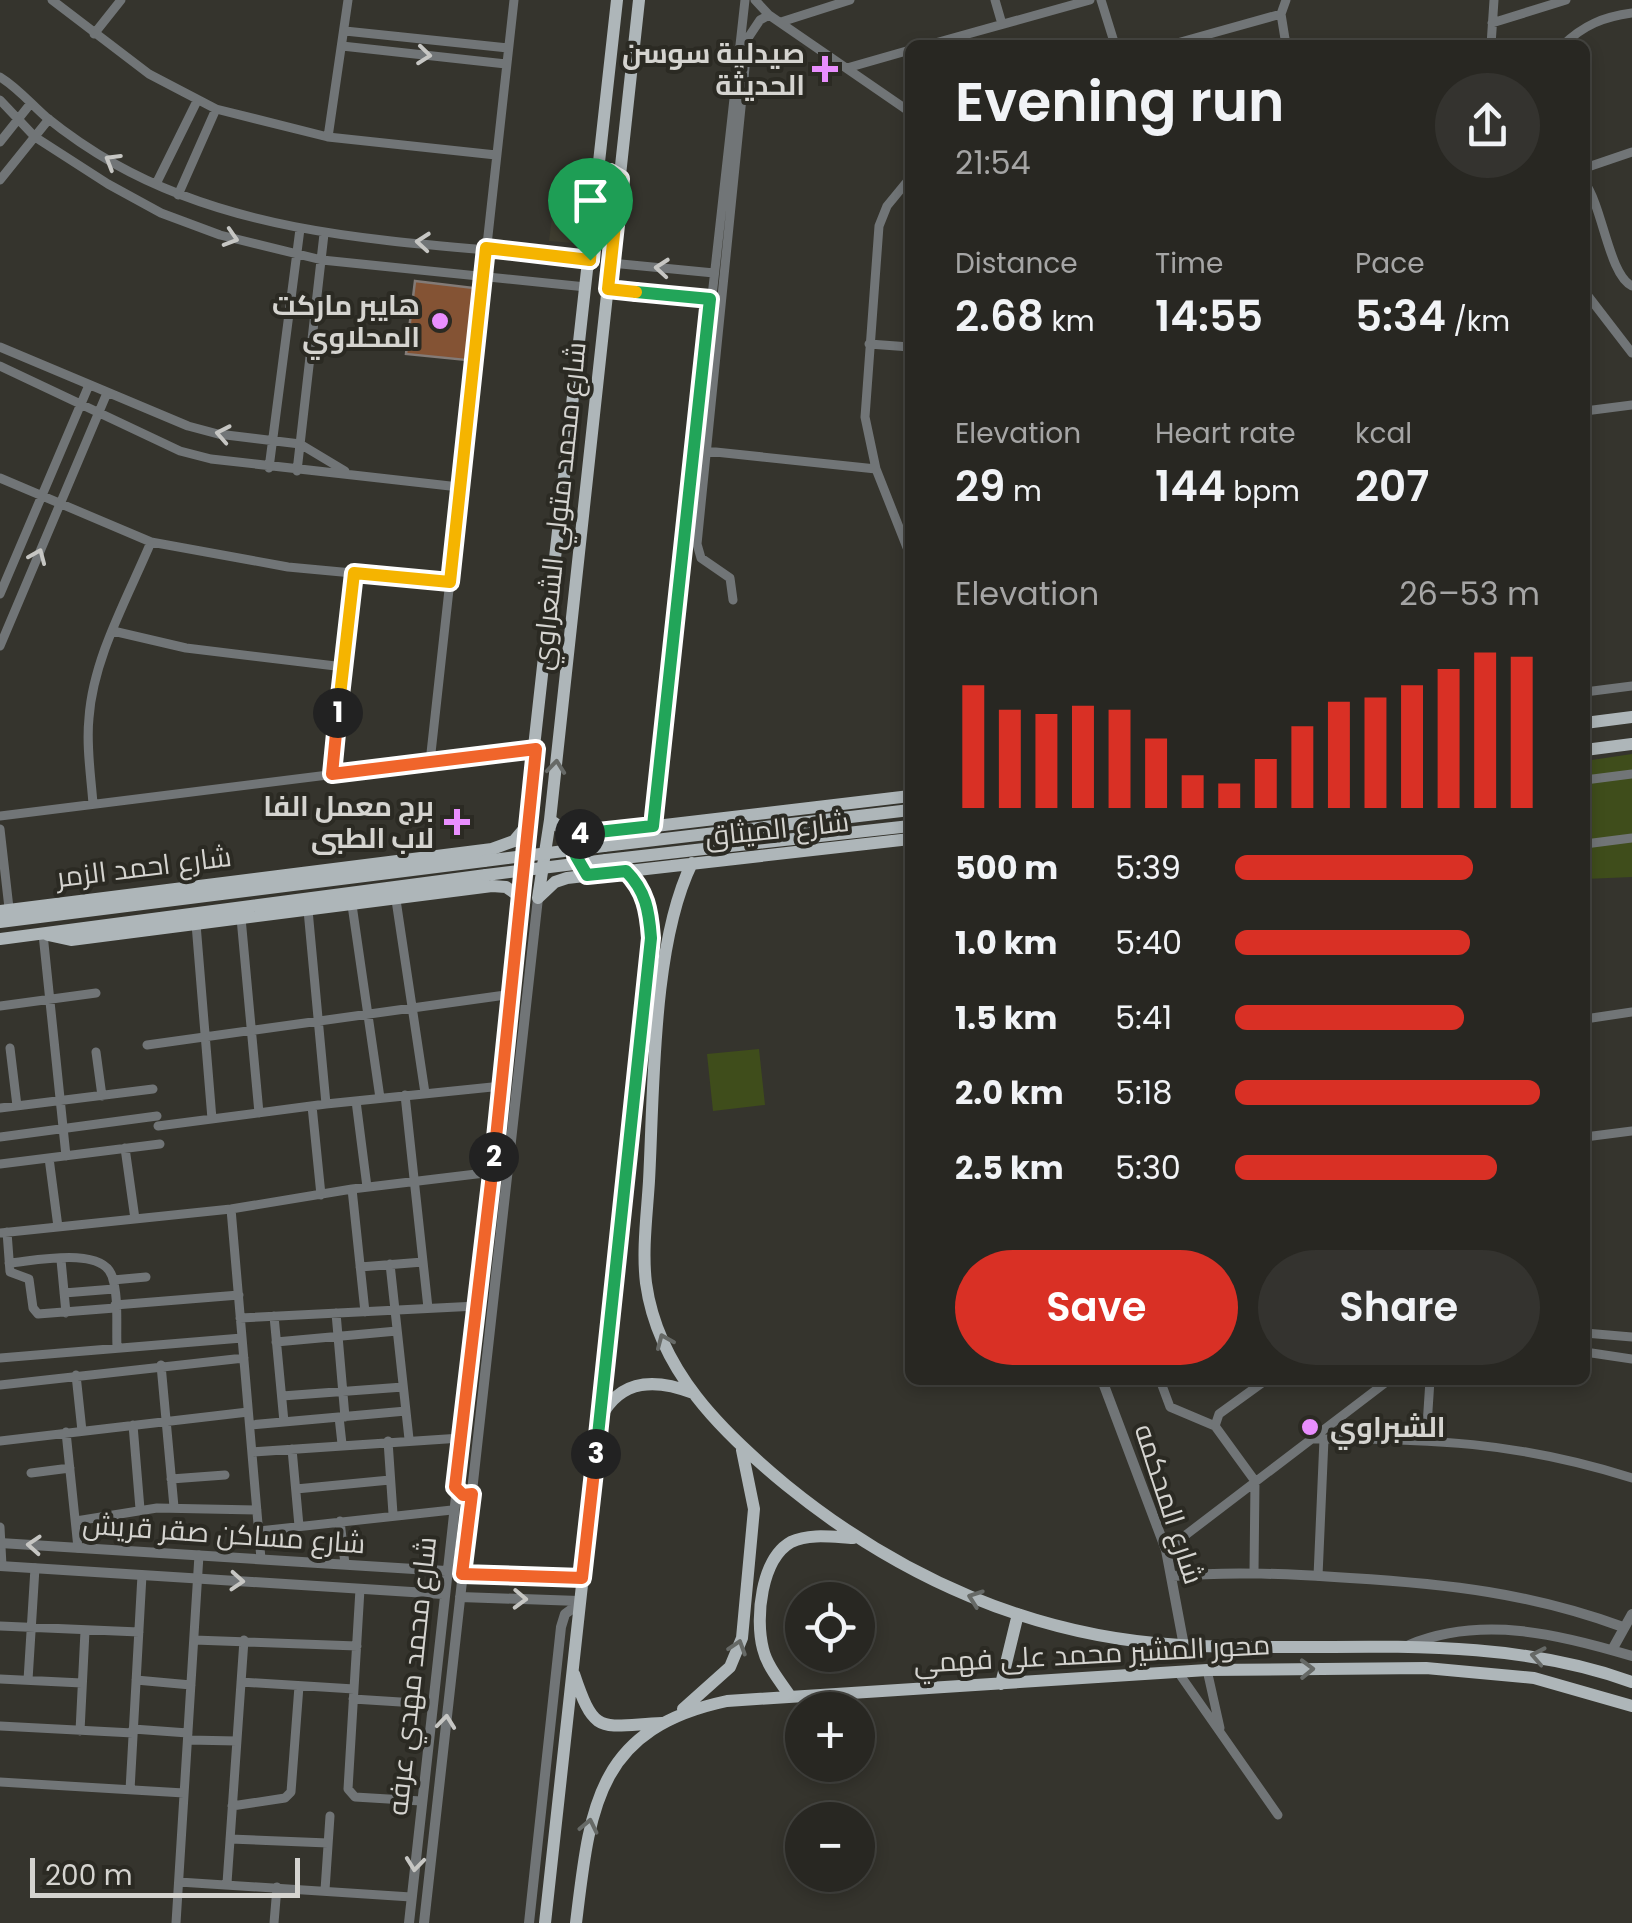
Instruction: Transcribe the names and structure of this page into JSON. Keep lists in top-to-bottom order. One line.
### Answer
{"streets":{"main road":["شارع محمد متولي الشعراوي","شارع الميثاق","شارع احمد الزمر","محور المشير محمد على فهمي"],"street":["شارع المحكمه","شارع مساكن صقر قريش","شارع محمد مهدي عرفه"]},"crossings":[["شارع محمد متولي الشعراوي","شارع الميثاق"],["شارع محمد متولي الشعراوي","شارع احمد الزمر"],["شارع محمد متولي الشعراوي","شارع محمد مهدي عرفه"],["شارع الميثاق","محور المشير محمد على فهمي"],["شارع الميثاق","شارع محمد مهدي عرفه"],["شارع المحكمه","محور المشير محمد على فهمي"],["شارع مساكن صقر قريش","شارع محمد مهدي عرفه"]],"places":{"health":["صيدلية سوسن الحديثة","برج معمل الفا لاب الطبى"],"other":["هايبر ماركت المحلاوي","الشبراوي"]},"scale_bar":"200 m","page":{"heading":["Evening run","21:54"],"stats":[["Distance","2.68 km"],["Time","14:55"],["Pace","5:34 /km"],["Elevation","29 m"],["Heart rate","144 bpm"],["kcal","207"]],"chart":["Elevation","26–53 m"],"pins":["1","4","2","3"],"list":[{"name":"500 m","note":"5:39"},{"name":"1.0 km","note":"5:40"},{"name":"1.5 km","note":"5:41"},{"name":"2.0 km","note":"5:18"},{"name":"2.5 km","note":"5:30"}],"buttons":["Save","Share"],"map_buttons":["+","−"],"scale":"200 m"}}
